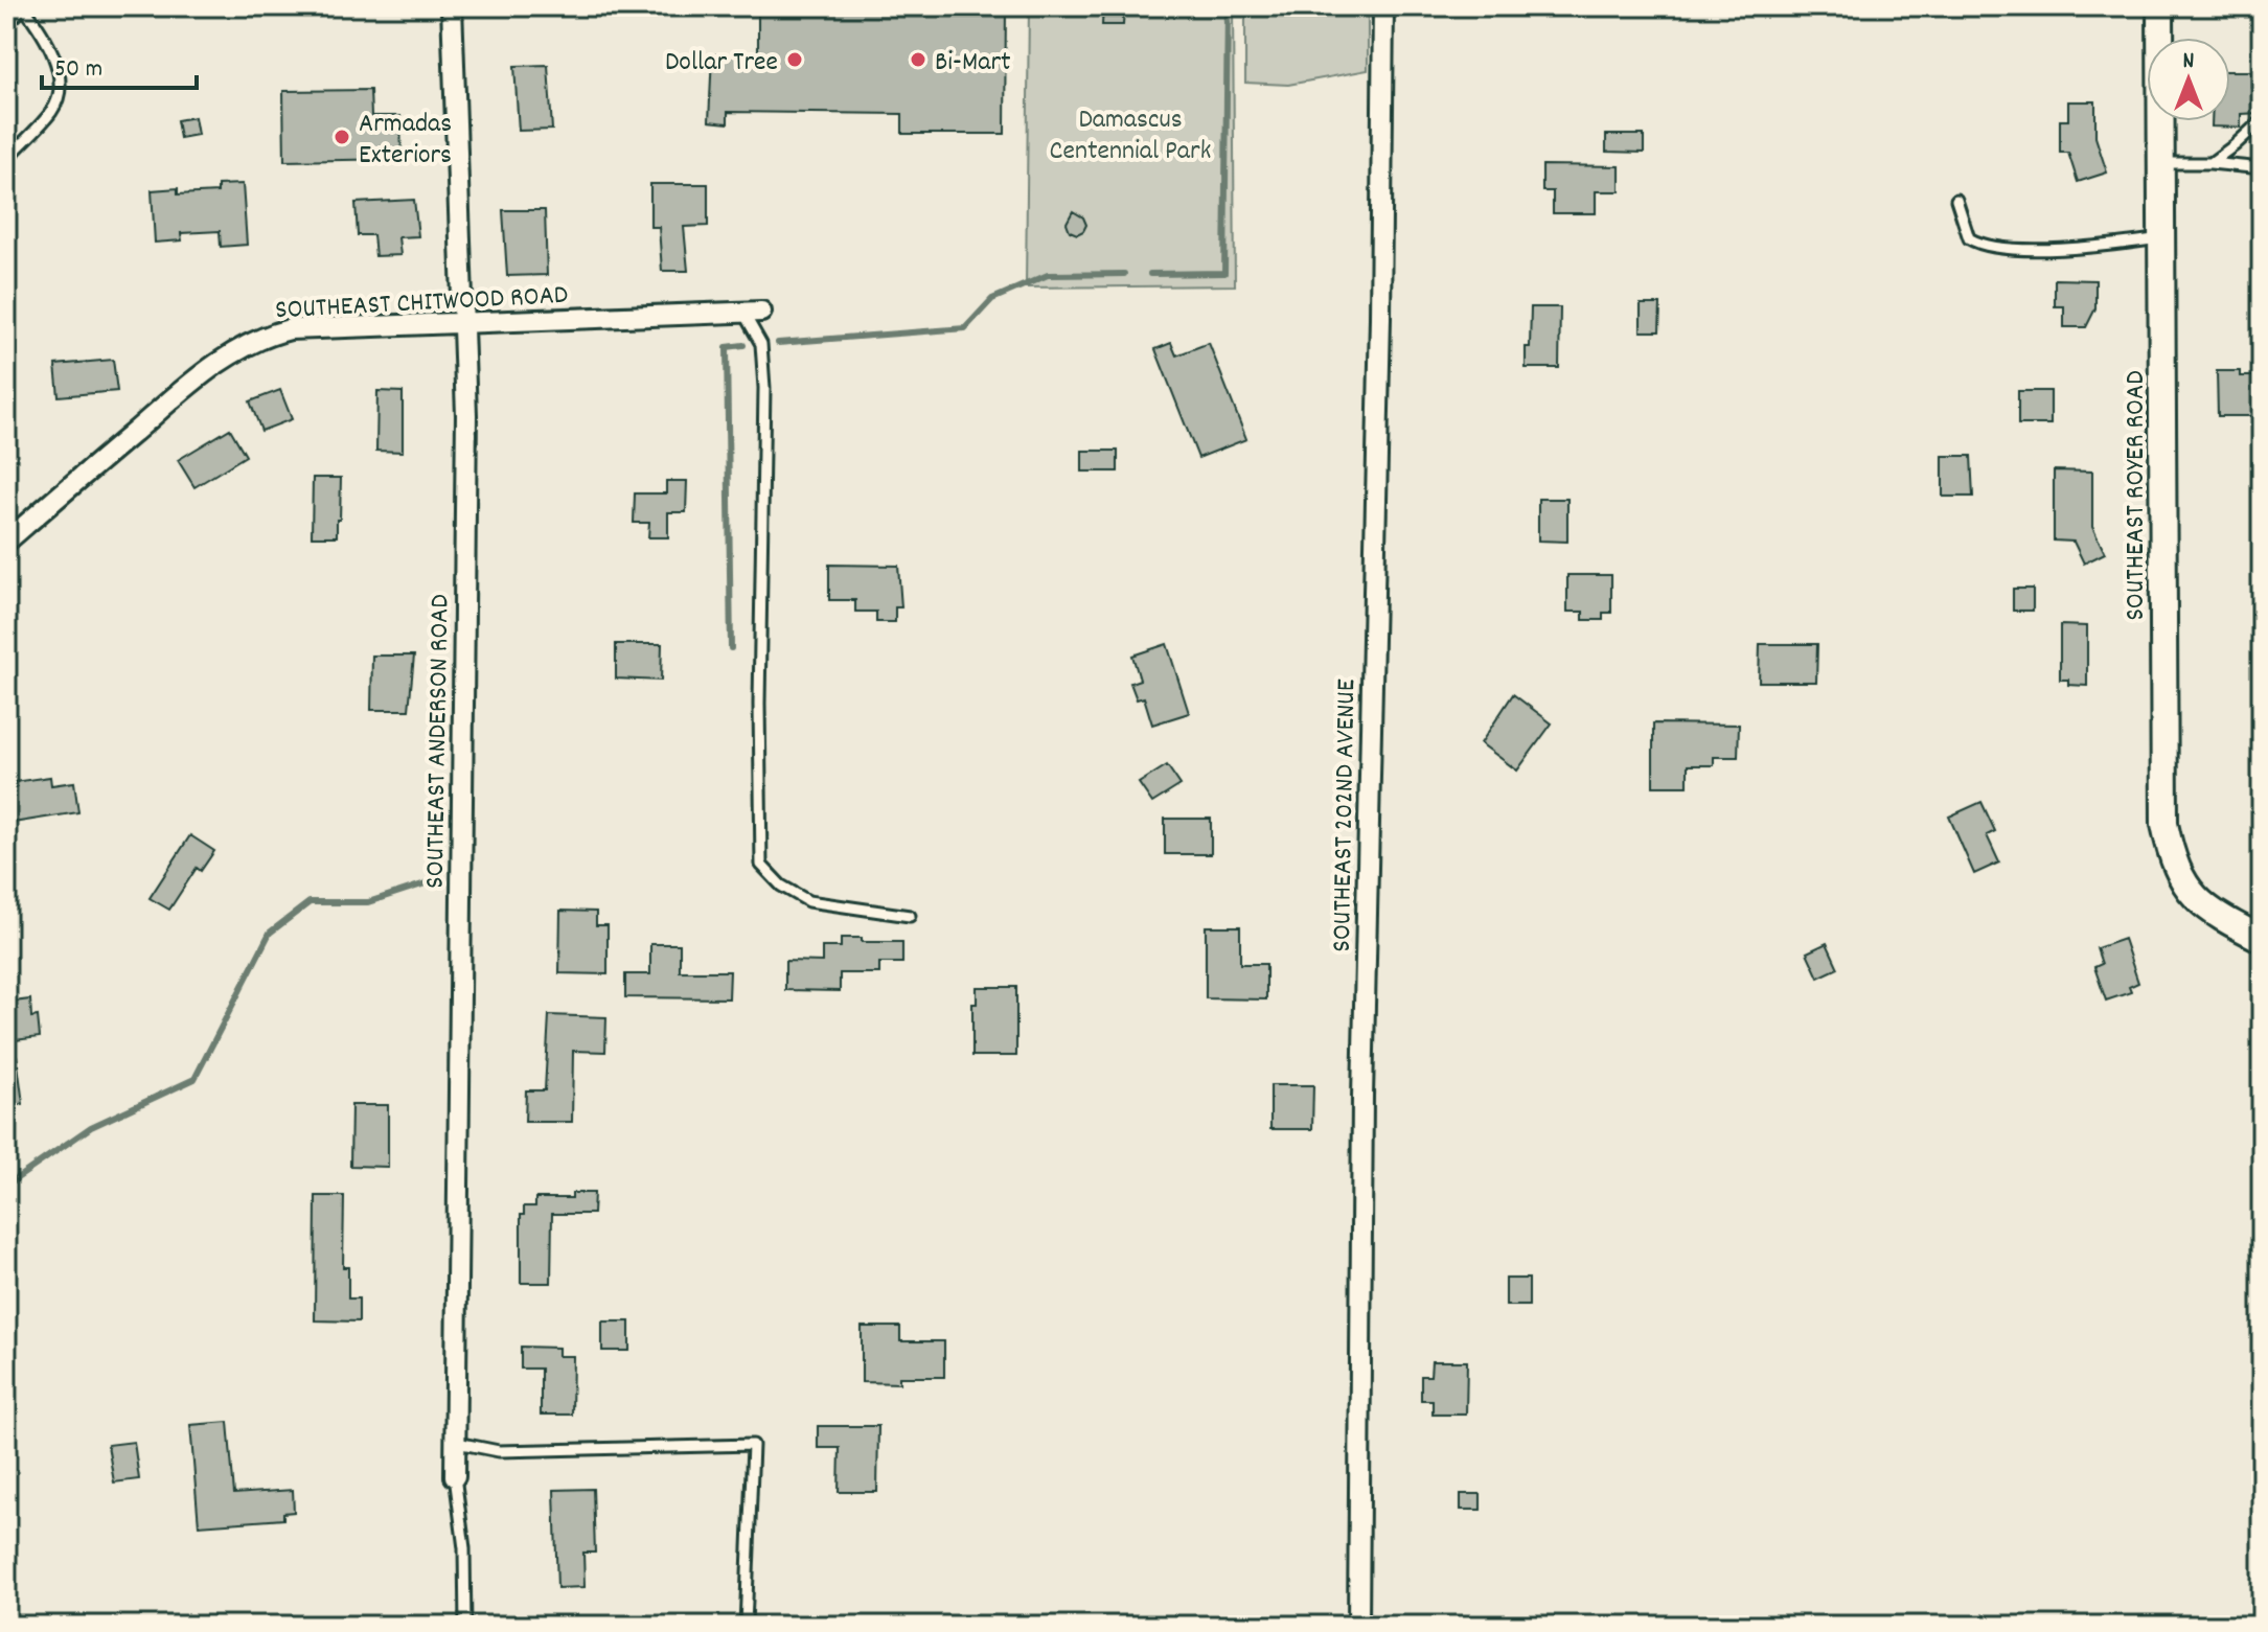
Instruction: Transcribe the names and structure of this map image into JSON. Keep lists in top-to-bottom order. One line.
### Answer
{"streets":{"street":["SOUTHEAST CHITWOOD ROAD","SOUTHEAST ROYER ROAD","SOUTHEAST ANDERSON ROAD","SOUTHEAST 202ND AVENUE"]},"crossings":[["SOUTHEAST CHITWOOD ROAD","SOUTHEAST ANDERSON ROAD"]],"parks":["Damascus Centennial Park"],"places":["Dollar Tree","Bi-Mart","Armadas Exteriors"],"scale_bar":"50 m","north":"top"}
